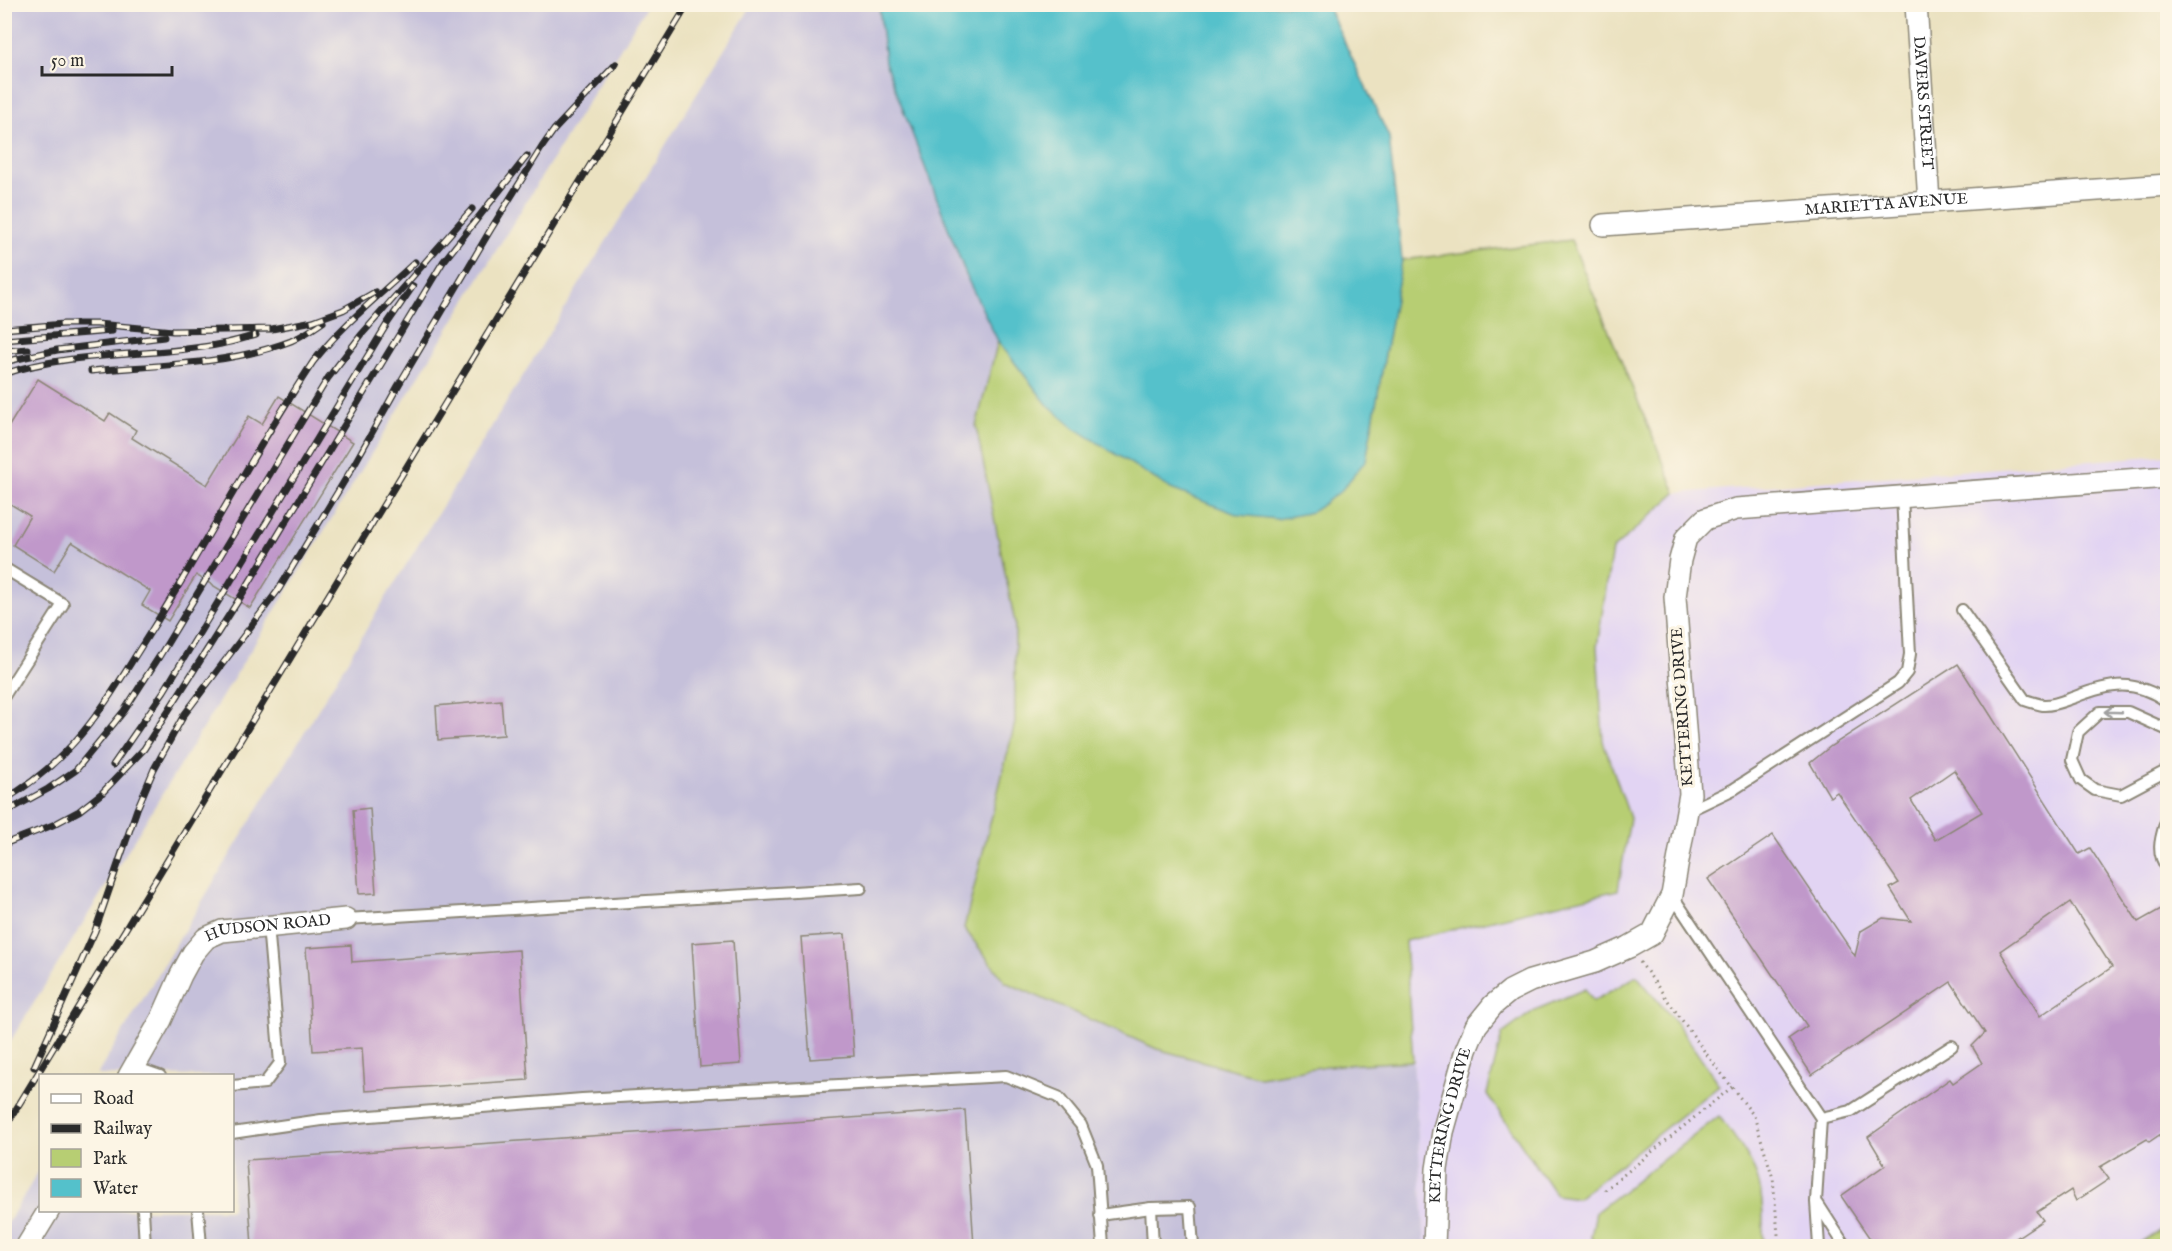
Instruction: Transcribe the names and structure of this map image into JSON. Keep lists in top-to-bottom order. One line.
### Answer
{"streets":{"street":["DAVERS STREET","MARIETTA AVENUE","KETTERING DRIVE","HUDSON ROAD"]},"crossings":[["DAVERS STREET","MARIETTA AVENUE"]],"legend":["Road","Railway","Park","Water"],"scale_bar":"50 m"}
